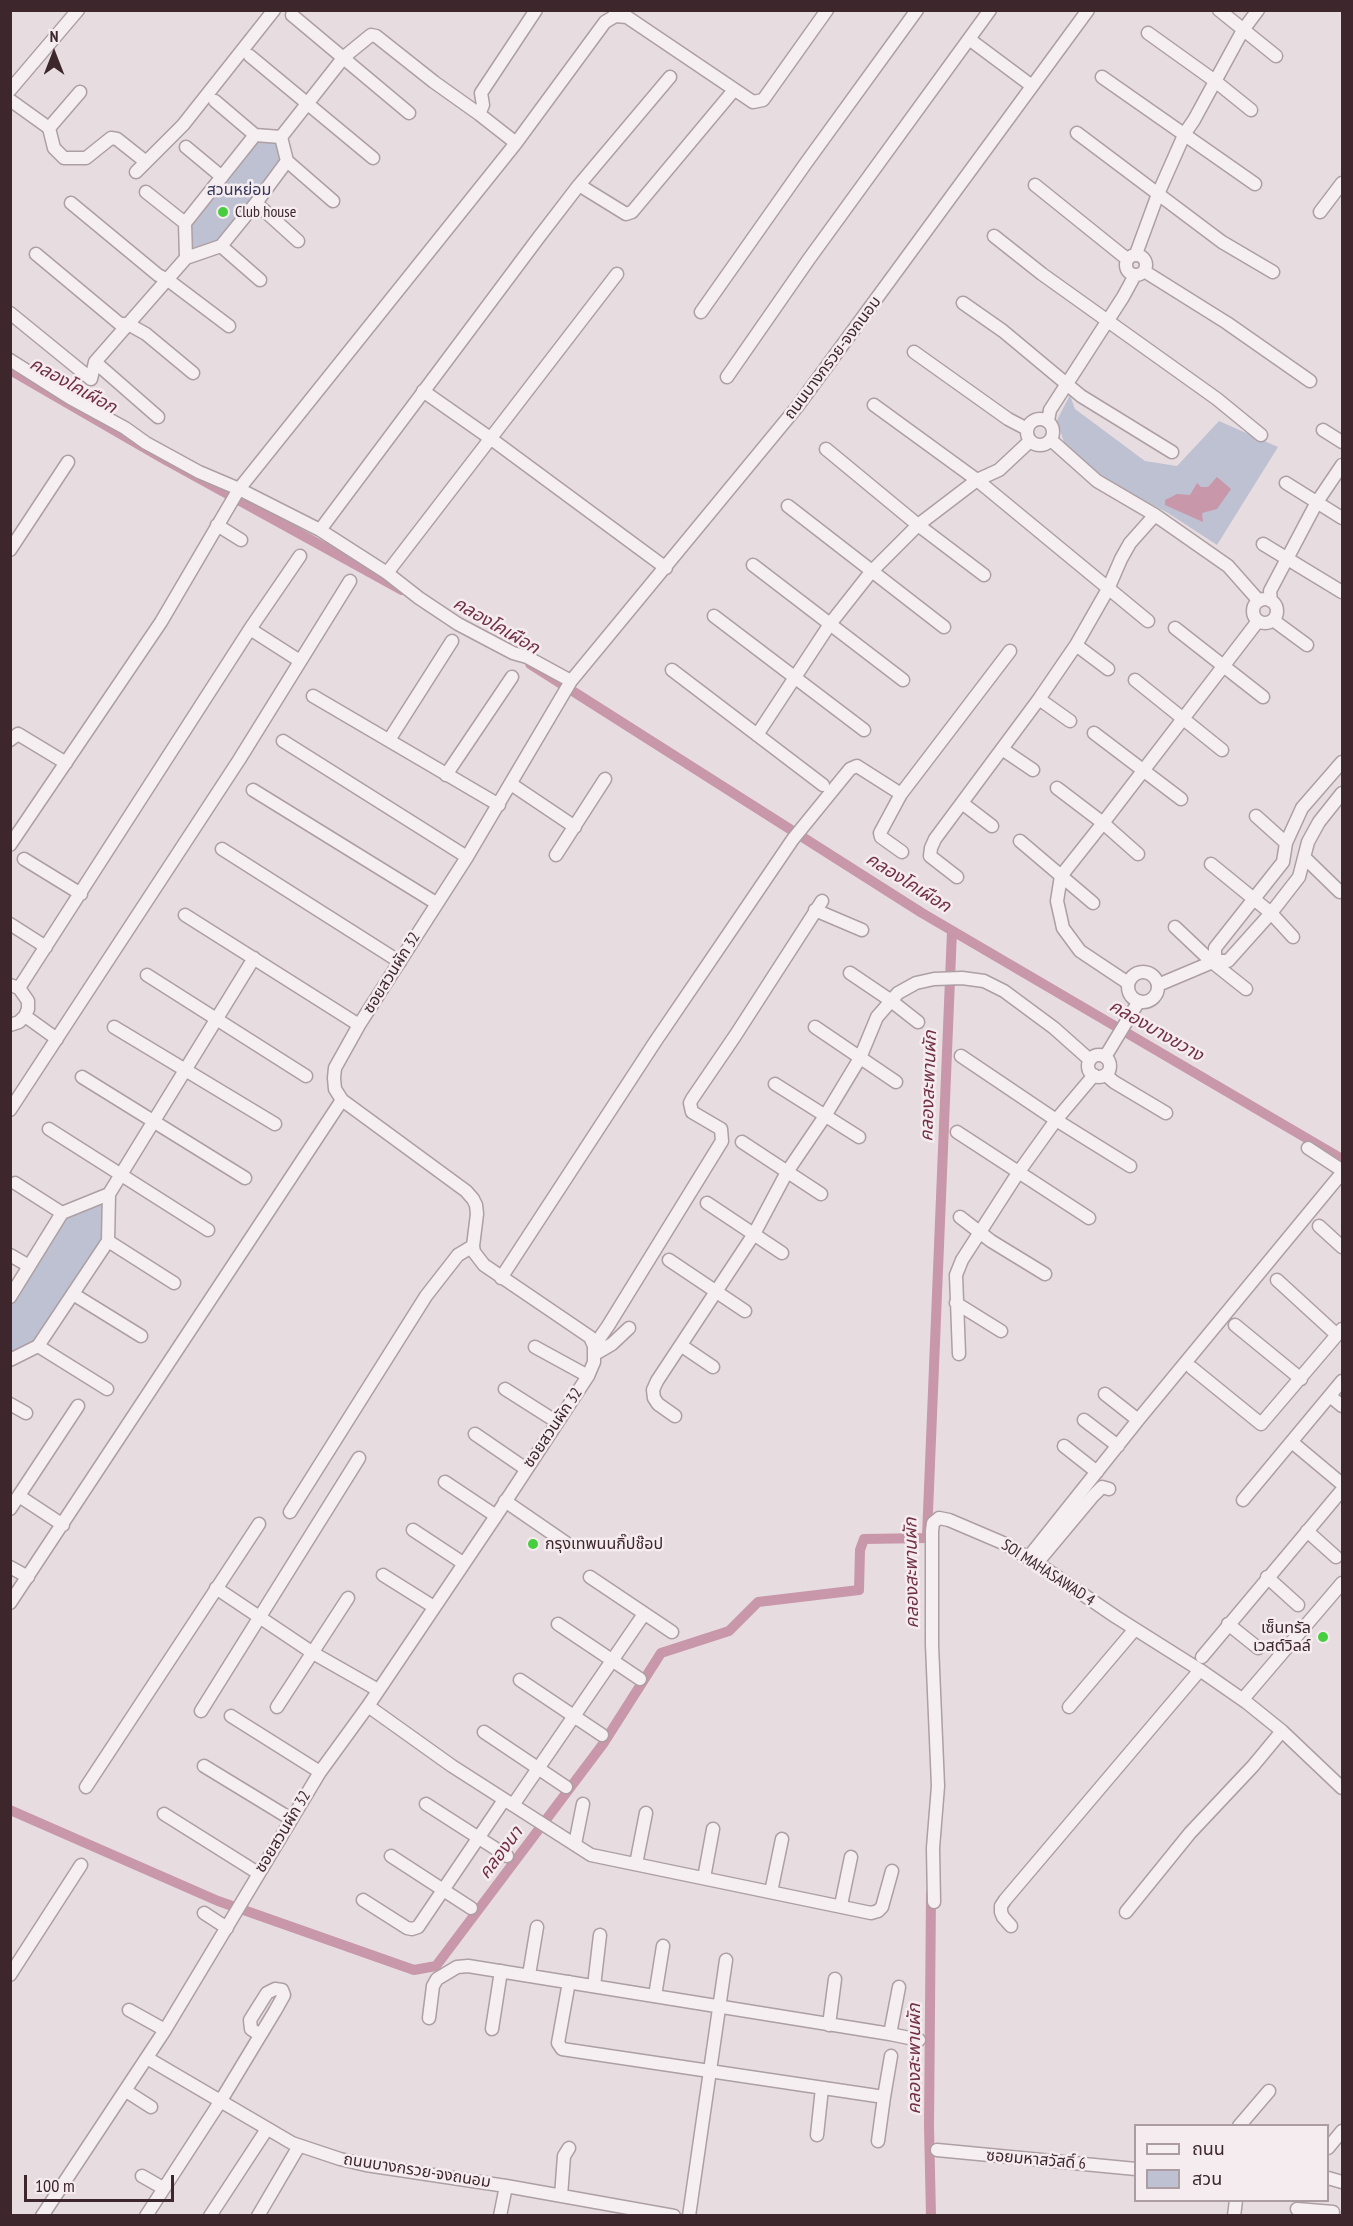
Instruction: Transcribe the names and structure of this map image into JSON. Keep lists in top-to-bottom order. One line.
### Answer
{"streets":{"street":["ถนนบางกรวย-จงถนอม","ซอยสวนผัก 32","SOI MAHASAWAD 4","ซอยมหาสวัสดิ์ 6"]},"crossings":[["ถนนบางกรวย-จงถนอม","ซอยสวนผัก 32"]],"water":["คลองโคเผือก","คลองบางขวาง","คลองสะพานผัก","คลองนา"],"parks":["สวนหย่อม"],"places":["Club house","กรุงเทพนนกิ๊ปช๊อป","เซ็นทรัล เวสต์วิลล์"],"legend":["ถนน","สวน"],"scale_bar":"100 m","north":"top"}
